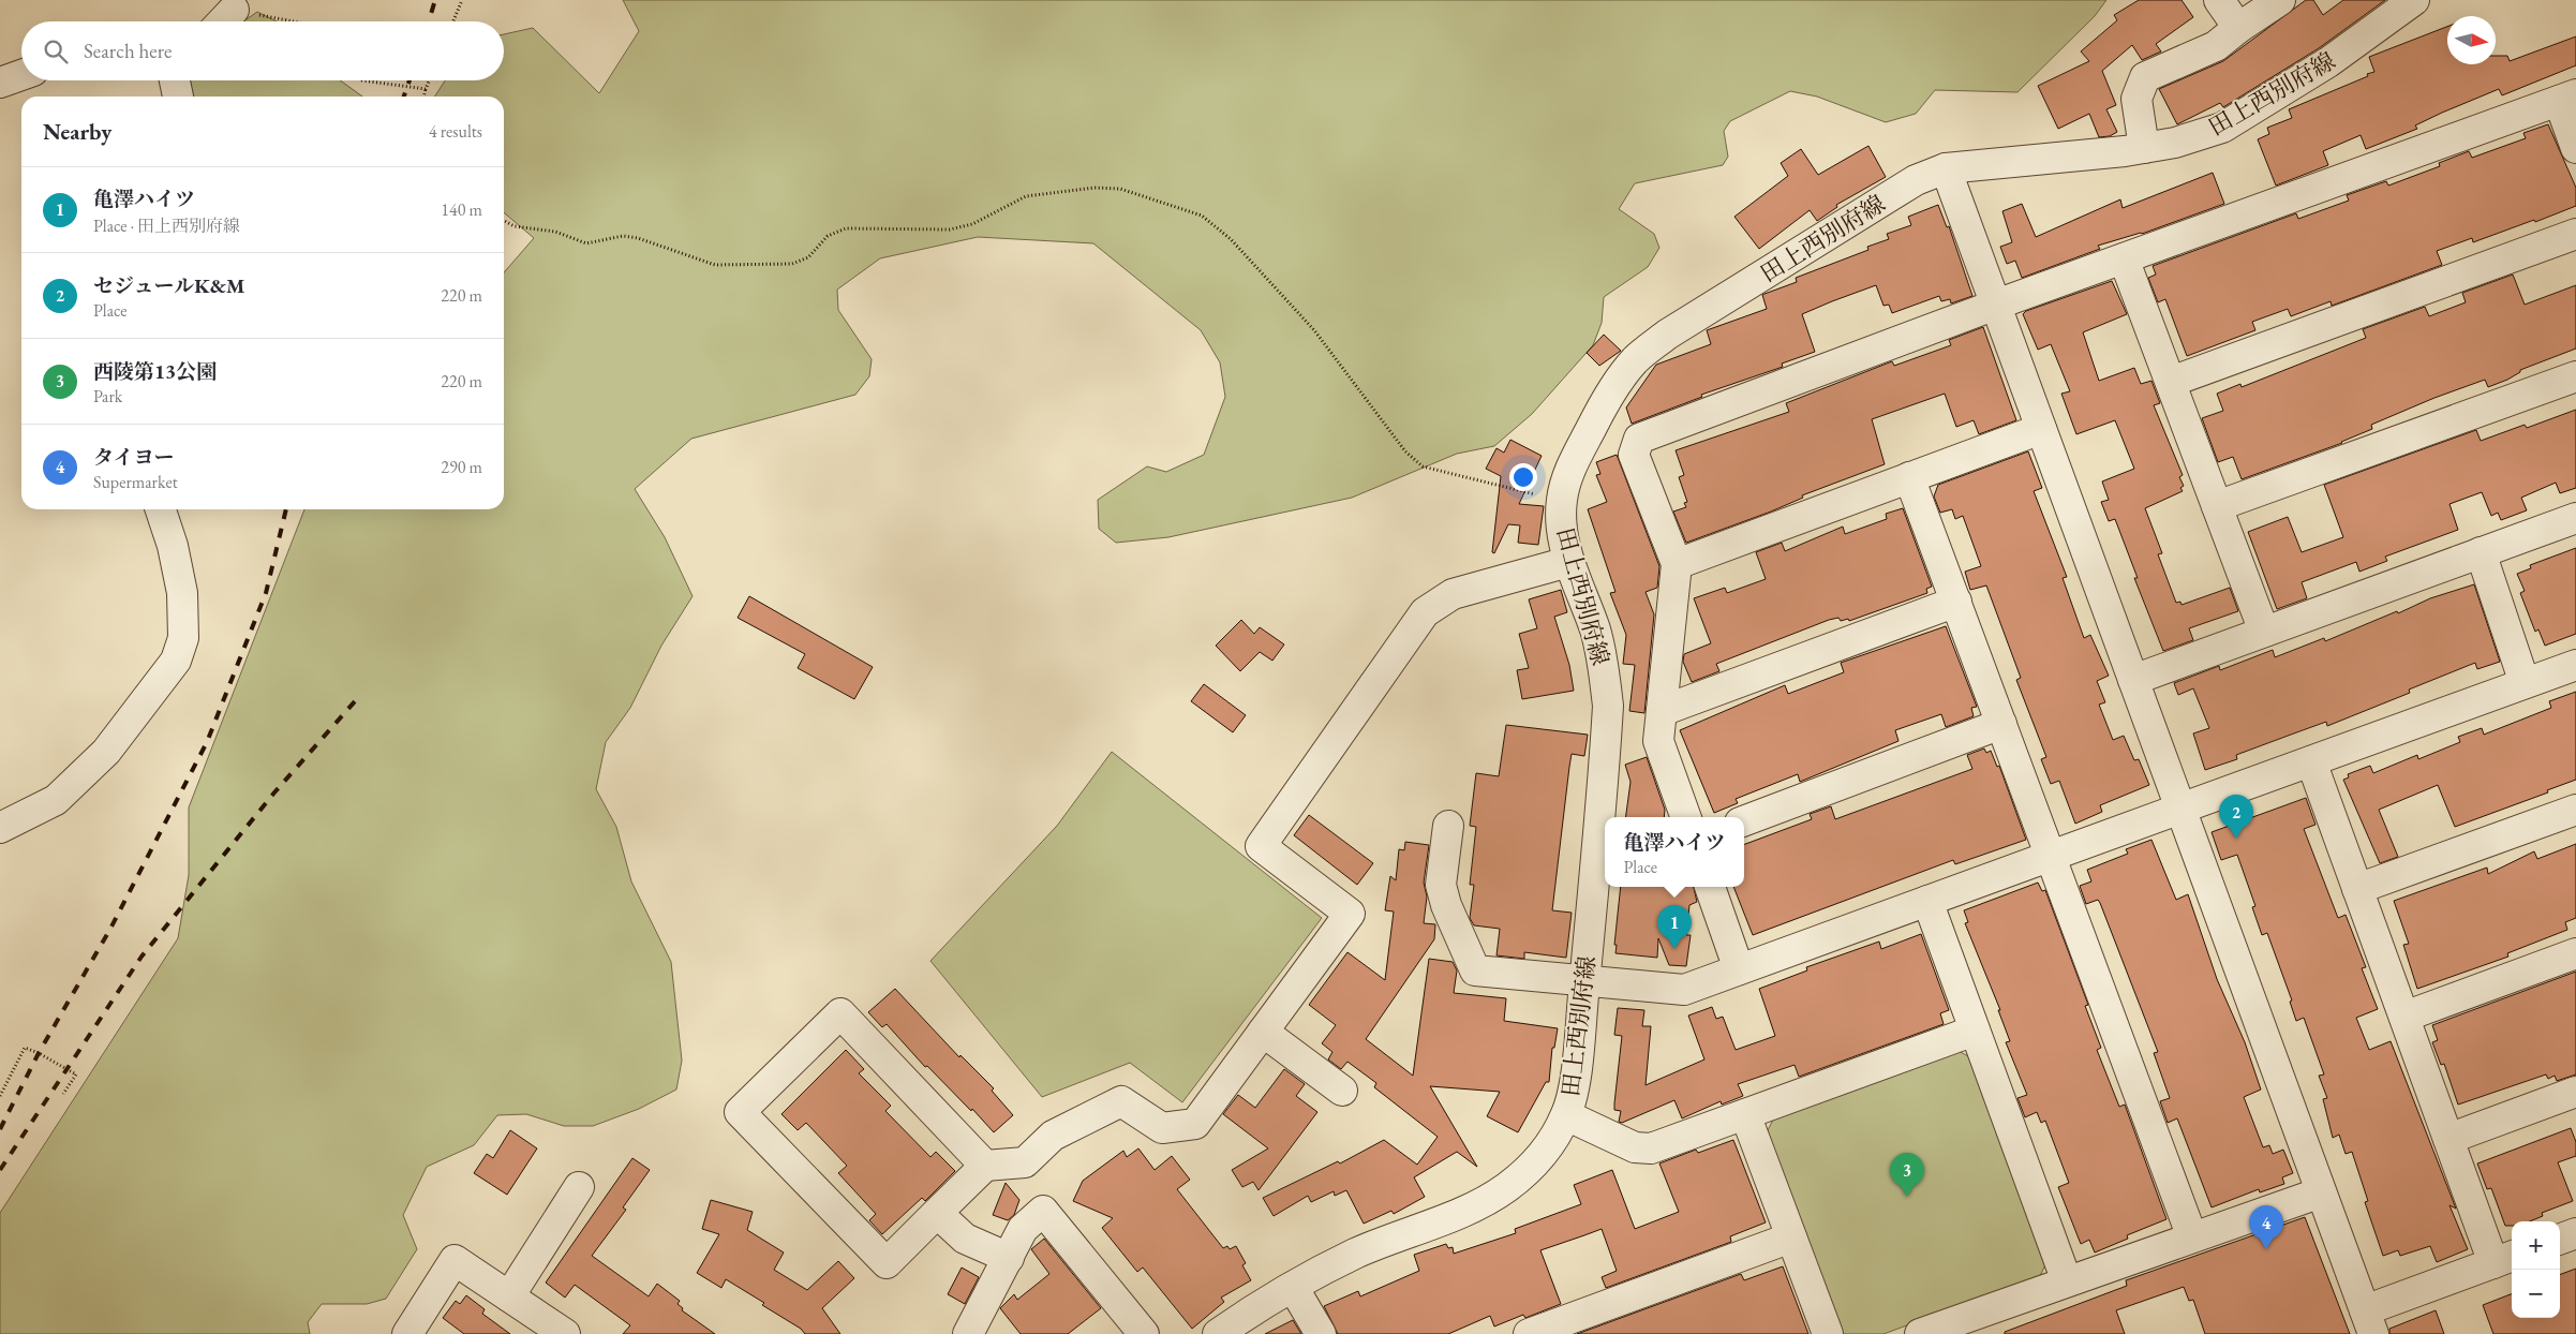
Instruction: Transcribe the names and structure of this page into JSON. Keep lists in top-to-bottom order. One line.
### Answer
{"streets":{"street":["田上西別府線"]},"north":"right","page":{"search":"Search here","heading":["Nearby","4 results"],"list":[{"mark":"1","name":"亀澤ハイツ","note":"Place · 田上西別府線","value":"140 m"},{"mark":"2","name":"セジュールK&M","note":"Place","value":"220 m"},{"mark":"3","name":"西陵第13公園","note":"Park","value":"220 m"},{"mark":"4","name":"タイヨー","note":"Supermarket","value":"290 m"}],"pins":["2","1","3","4"],"popup":["亀澤ハイツ","Place"],"map_buttons":["+","−"]}}
